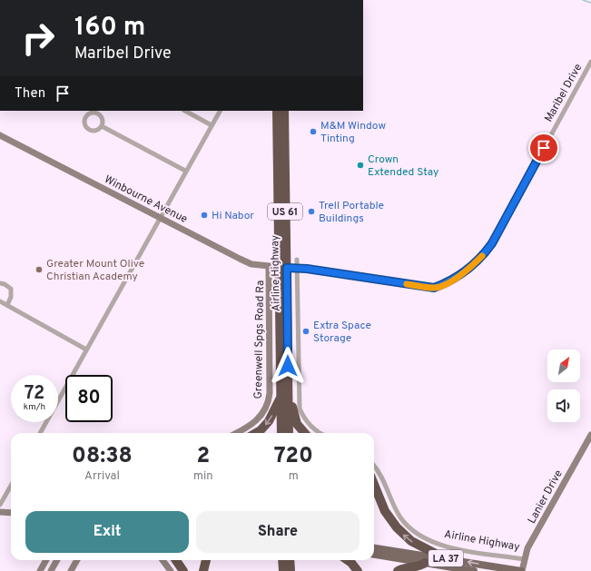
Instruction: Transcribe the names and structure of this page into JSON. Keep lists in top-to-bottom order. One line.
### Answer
{"streets":{"highway":["US 61","Airline Highway"],"main road":["LA 37"],"street":["Maribel Drive","Winbourne Avenue","Greenwell Spgs Road Ra","Lanier Drive"]},"crossings":[["Maribel Drive","Winbourne Avenue"],["Maribel Drive","Airline Highway"],["Winbourne Avenue","Airline Highway"],["Winbourne Avenue","Greenwell Spgs Road Ra"],["Airline Highway","Lanier Drive"],["Lanier Drive","LA 37"]],"places":["M&M Window Tinting","Crown Extended Stay","Trell Portable Buildings","Hi Nabor","Greater Mount Olive Christian Academy","Extra Space Storage"],"north":"top right","page":{"turn":["160 m","Maribel Drive"],"then":"Then","speed":"72 km/h","limit":"80","eta":["08:38","Arrival","2","min","720","m"],"buttons":["Exit","Share"]}}
